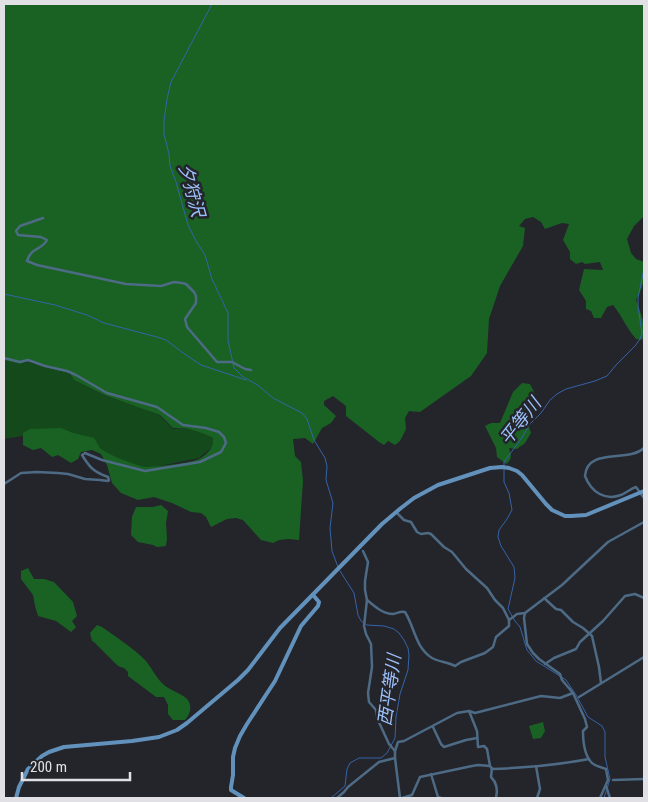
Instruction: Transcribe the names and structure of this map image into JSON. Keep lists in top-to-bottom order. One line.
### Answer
{"water":["夕狩沢","平等川","西平等川"],"scale_bar":"200 m"}
